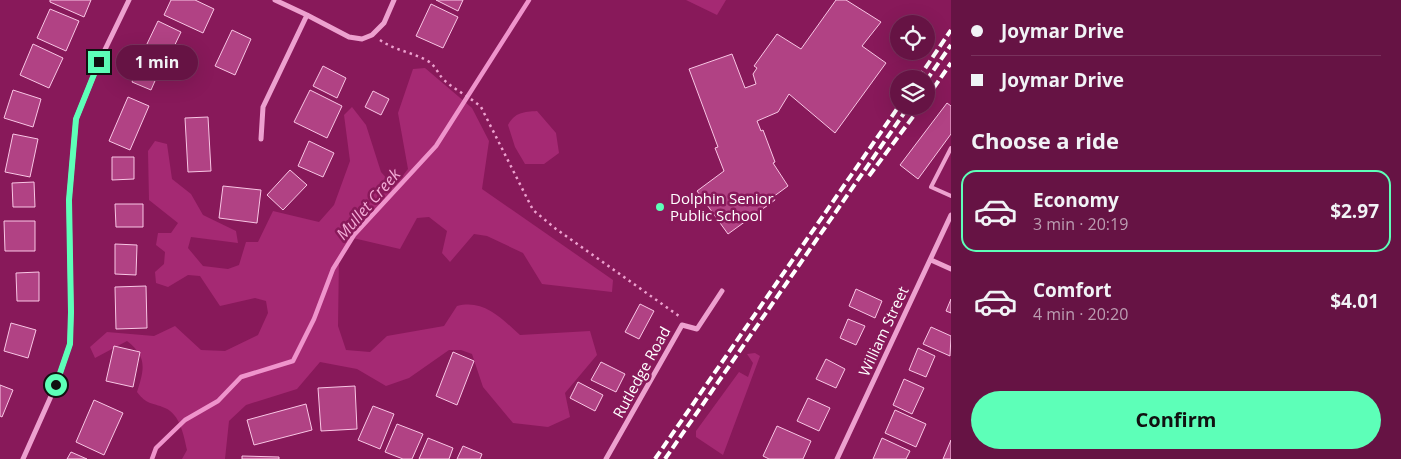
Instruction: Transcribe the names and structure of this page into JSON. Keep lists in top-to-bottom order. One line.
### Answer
{"streets":{"street":["William Street","Rutledge Road"]},"water":["Mullet Creek"],"places":["Dolphin Senior Public School"],"page":{"banner":["Joymar Drive","Joymar Drive"],"bubble":"1 min","heading":"Choose a ride","list":[{"name":"Economy","note":"3 min · 20:19","value":"$2.97"},{"name":"Comfort","note":"4 min · 20:20","value":"$4.01"}],"buttons":"Confirm"}}
